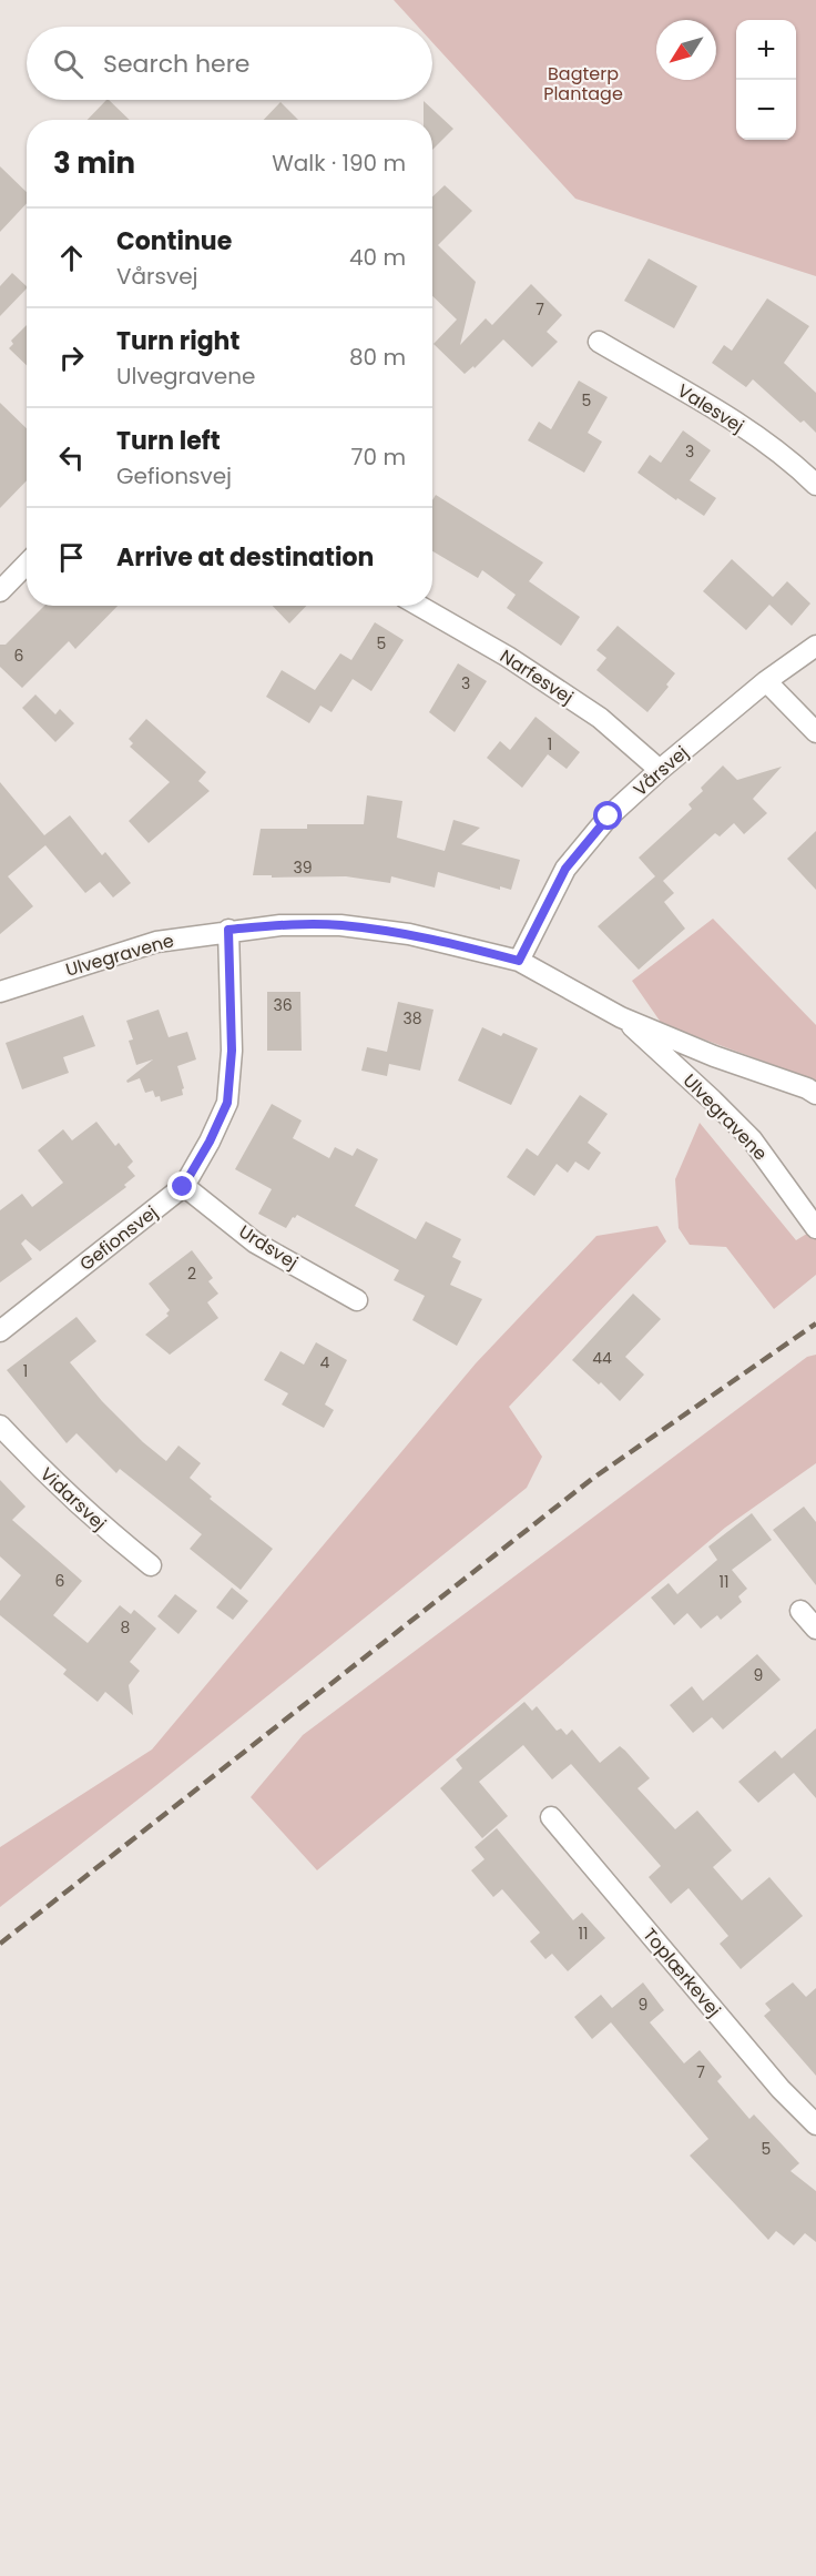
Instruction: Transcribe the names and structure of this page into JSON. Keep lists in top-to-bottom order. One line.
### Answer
{"streets":{"street":["Valesvej","Narfesvej","Vårsvej","Ulvegravene","Gefionsvej","Urdsvej","Vidarsvej","Toplærkevej"]},"crossings":[["Narfesvej","Vårsvej"],["Vårsvej","Ulvegravene"],["Ulvegravene","Gefionsvej"],["Gefionsvej","Urdsvej"]],"parks":["Bagterp Plantage"],"house_numbers":["7","5","3","5","6","3","1","39","36","38","2","44","4","1","6","11","8","9","11","9","7","5"],"north":"bottom left","page":{"map_buttons":["+","−"],"search":"Search here","heading":["3 min","Walk · 190 m"],"list":[["Continue","Vårsvej","40 m"],["Turn right","Ulvegravene","80 m"],["Turn left","Gefionsvej","70 m"],"Arrive at destination"]}}
